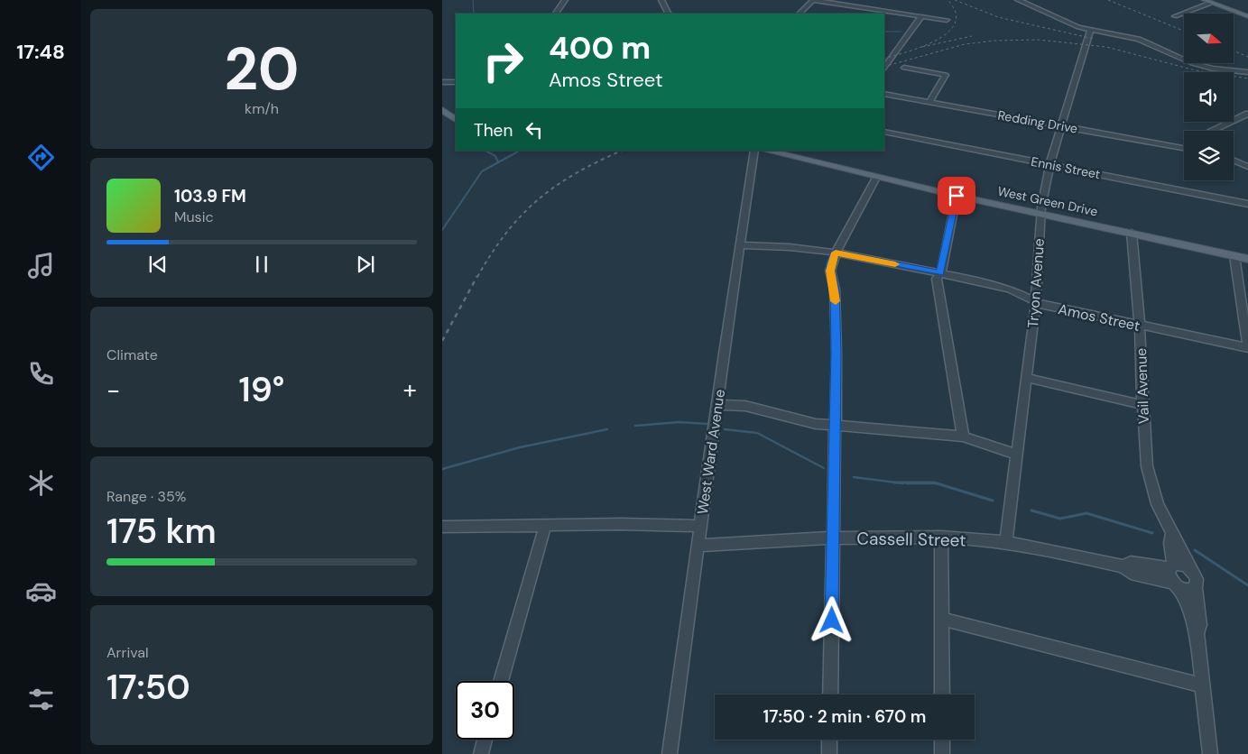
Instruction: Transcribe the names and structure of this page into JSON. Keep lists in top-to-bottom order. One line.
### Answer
{"streets":{"main road":["West Green Drive"],"street":["Redding Drive","Ennis Street","Tryon Avenue","Amos Street","Vail Avenue","West Ward Avenue","Cassell Street"]},"crossings":[["Redding Drive","Tryon Avenue"],["Ennis Street","Tryon Avenue"],["West Green Drive","Tryon Avenue"],["West Green Drive","Vail Avenue"],["Tryon Avenue","Amos Street"],["Tryon Avenue","Cassell Street"],["Amos Street","Vail Avenue"],["Amos Street","West Ward Avenue"],["Vail Avenue","Cassell Street"],["West Ward Avenue","Cassell Street"]],"north":"right","page":{"tabs":"17:48","tile":[["20","km/h"],"Climate",["Range · 35%","175 km"],["Arrival","17:50"]],"turn":["400 m","Amos Street"],"then":"Then","song":["103.9 FM","Music"],"heat":["−","19°","+"],"limit":"30","trip":"17:50 · 2 min · 670 m"}}
